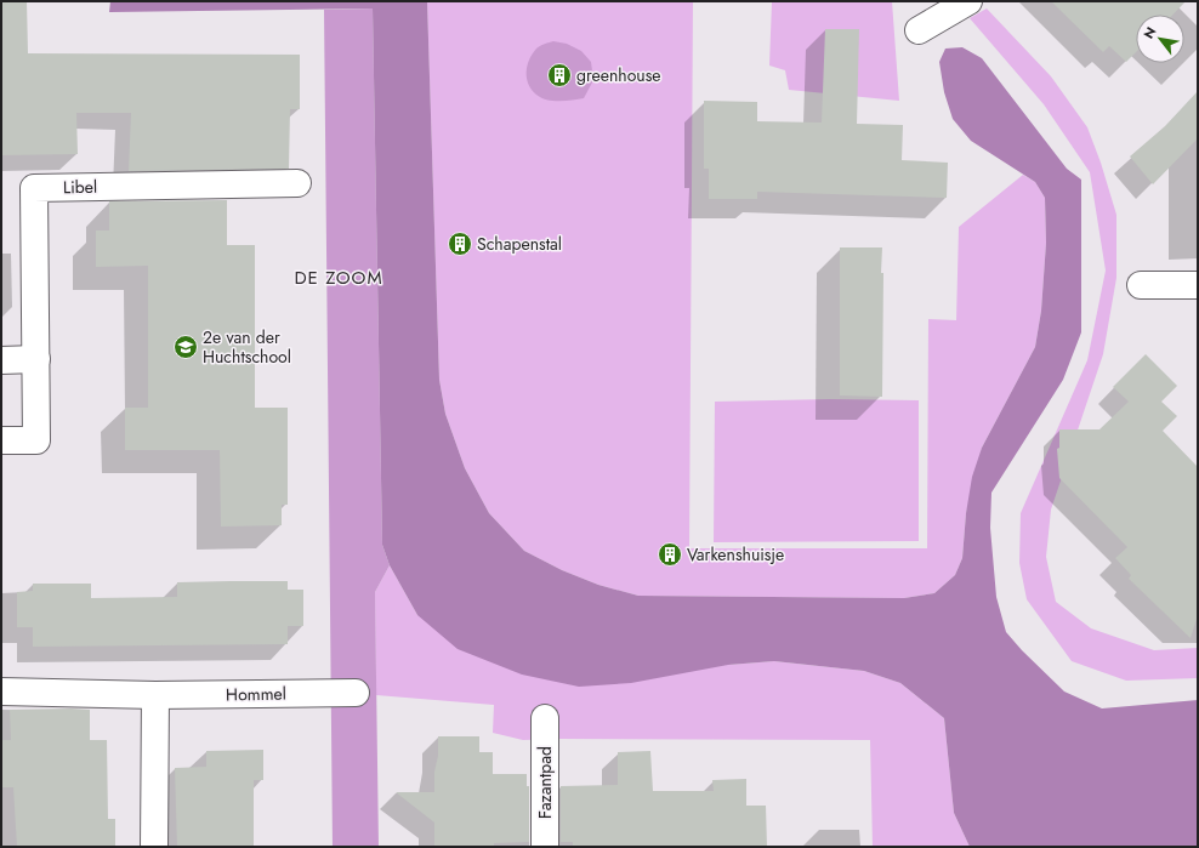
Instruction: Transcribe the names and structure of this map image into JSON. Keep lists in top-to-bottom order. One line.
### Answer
{"streets":{"street":["Libel","Hommel","Fazantpad"]},"districts":["DE ZOOM"],"places":{"building":["greenhouse","Schapenstal","Varkenshuisje"],"school or university":["2e van der Huchtschool"]},"north":"top left"}
